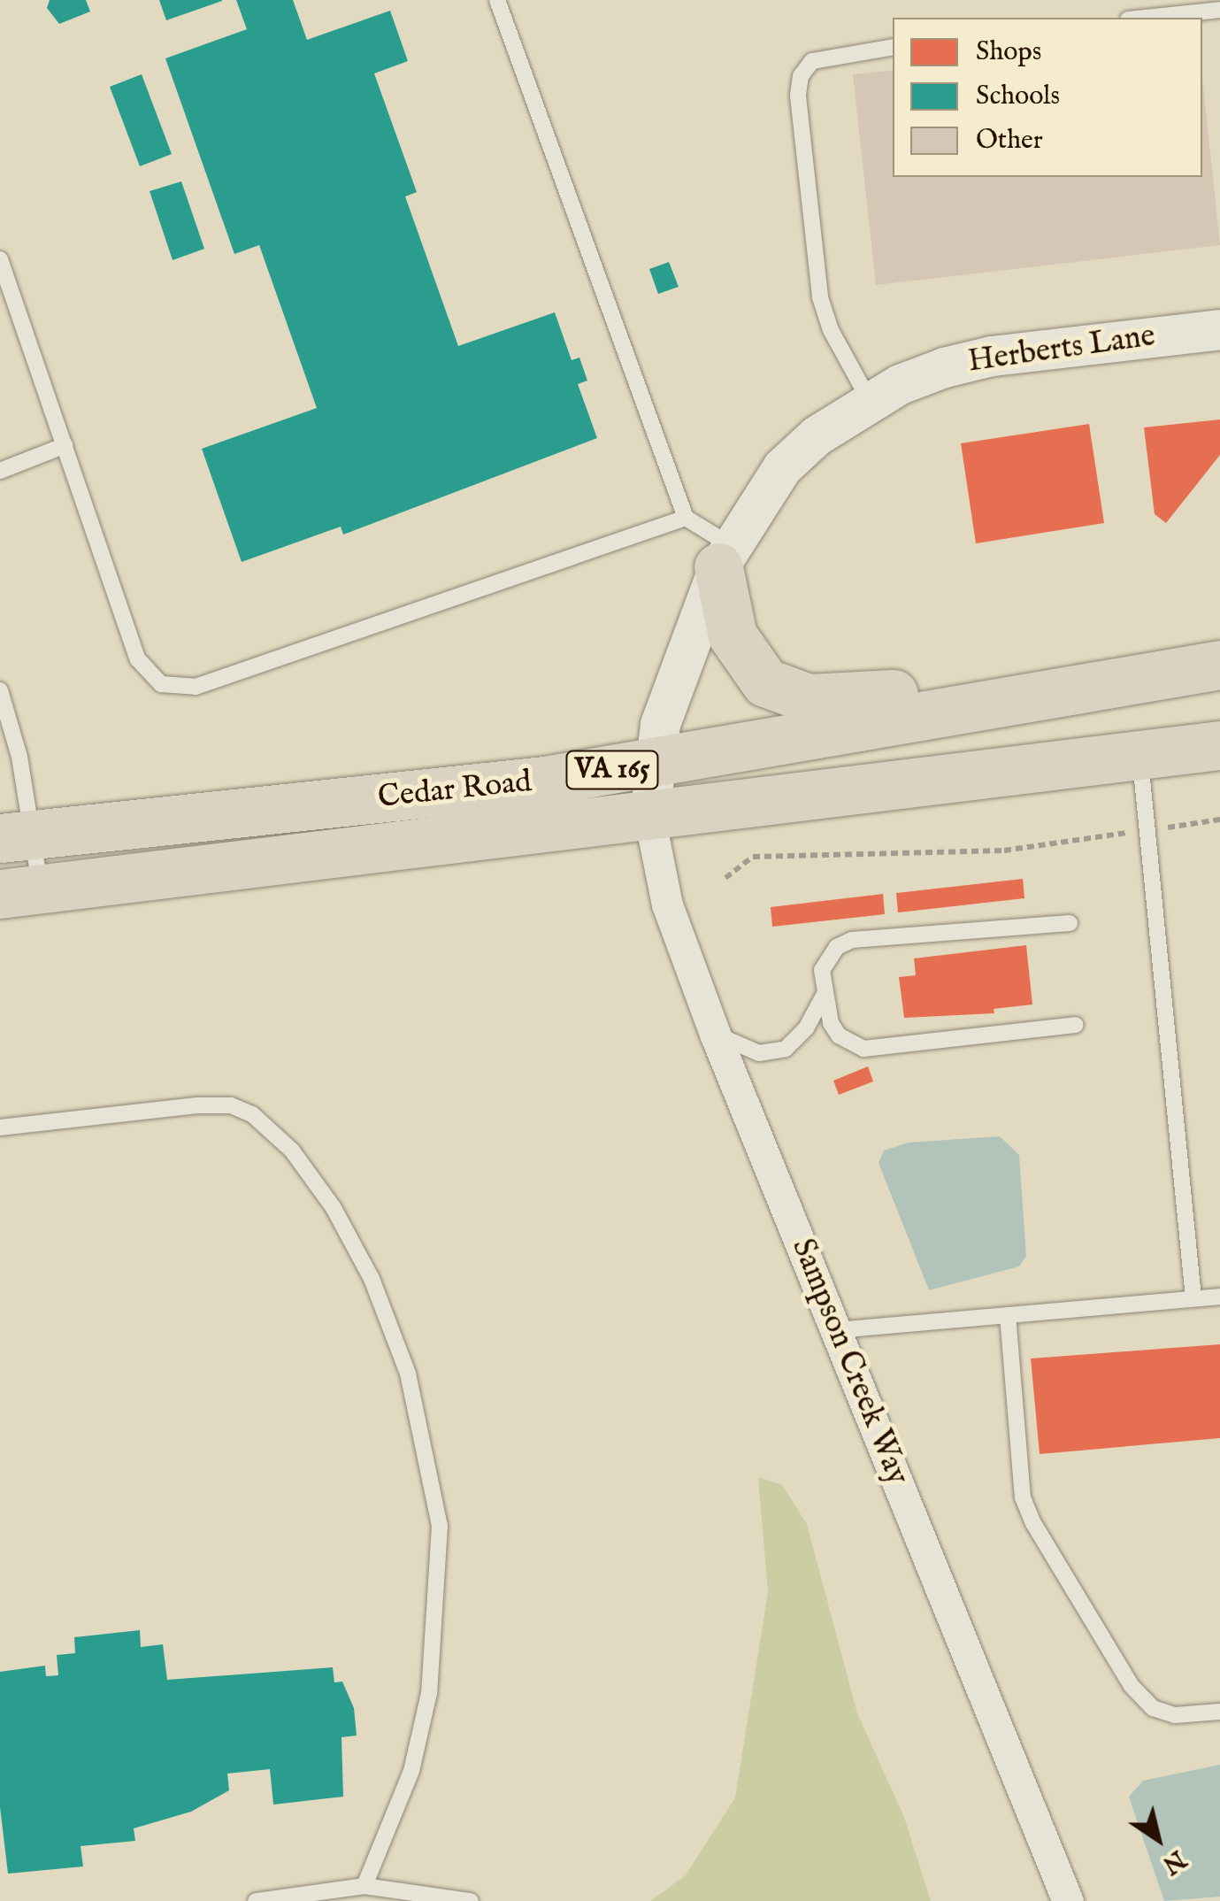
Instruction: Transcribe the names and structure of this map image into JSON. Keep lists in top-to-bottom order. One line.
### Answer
{"streets":{"main road":["VA 165","Cedar Road"],"street":["Herberts Lane","Sampson Creek Way"]},"crossings":[["Herberts Lane","Cedar Road"],["Herberts Lane","Sampson Creek Way"],["Cedar Road","Sampson Creek Way"]],"legend":["Shops","Schools","Other"],"north":"bottom right"}
